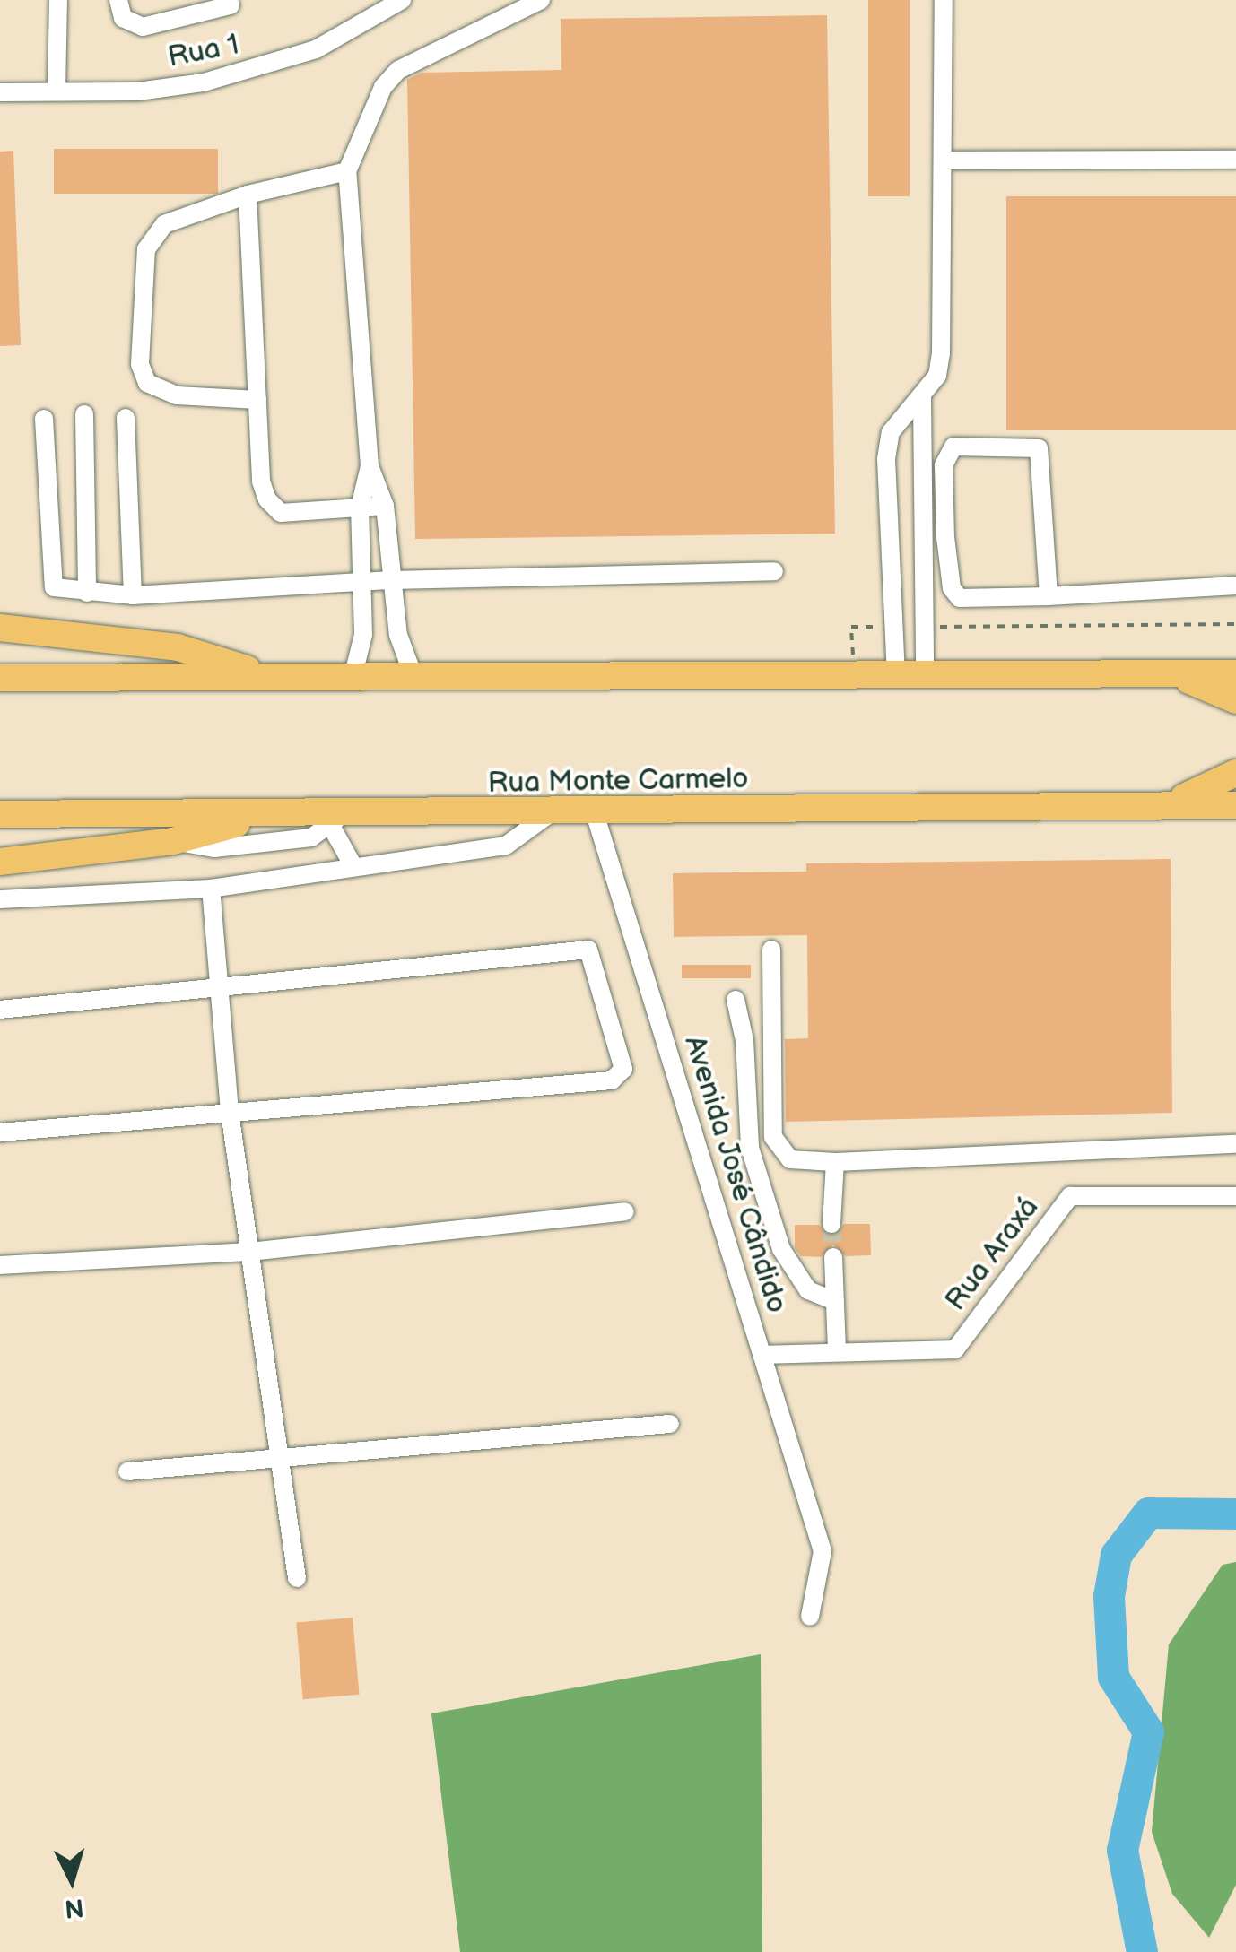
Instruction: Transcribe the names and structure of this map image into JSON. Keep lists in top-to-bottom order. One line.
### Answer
{"streets":{"highway":["Rua Monte Carmelo"],"street":["Rua 1","Avenida José Cândido","Rua Araxá"]},"crossings":[["Rua Monte Carmelo","Avenida José Cândido"]],"north":"bottom"}
